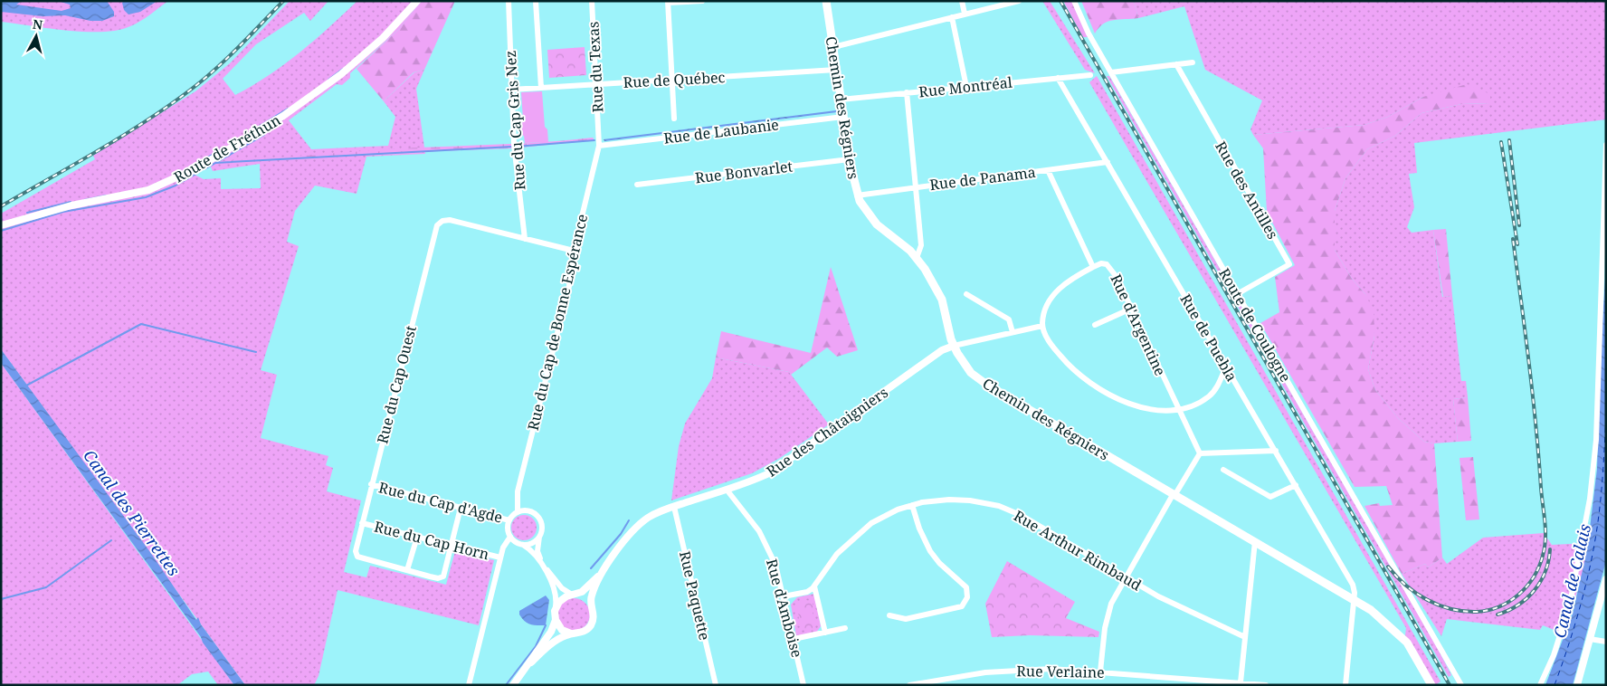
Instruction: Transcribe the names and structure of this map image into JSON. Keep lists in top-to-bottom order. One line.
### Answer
{"streets":{"main road":["Chemin des Régniers"],"street":["Rue du Texas","Rue de Québec","Rue Montréal","Rue du Cap Gris Nez","Rue de Laubanie","Route de Fréthun","Rue Bonvarlet","Rue de Panama","Rue des Antilles","Rue du Cap de Bonne Espérance","Rue d'Argentine","Route de Coulogne","Rue de Puebla","Rue du Cap Ouest","Rue des Châtaigniers","Rue du Cap d'Agde","Rue du Cap Horn","Rue Arthur Rimbaud","Rue Paquette","Rue d'Amboise","Rue Verlaine"]},"crossings":[["Rue du Texas","Rue de Québec"],["Rue du Texas","Rue du Cap de Bonne Espérance"],["Rue de Québec","Chemin des Régniers"],["Rue de Québec","Rue du Cap Gris Nez"],["Rue Montréal","Chemin des Régniers"],["Rue Montréal","Rue de Puebla"],["Chemin des Régniers","Rue de Laubanie"],["Chemin des Régniers","Rue Bonvarlet"],["Chemin des Régniers","Rue de Panama"],["Chemin des Régniers","Rue de Puebla"],["Chemin des Régniers","Rue des Châtaigniers"],["Rue du Cap Gris Nez","Rue du Cap Ouest"],["Rue de Laubanie","Rue du Cap de Bonne Espérance"],["Rue de Panama","Rue d'Argentine"],["Rue de Panama","Rue de Puebla"],["Rue des Antilles","Route de Coulogne"],["Rue du Cap de Bonne Espérance","Rue du Cap d'Agde"],["Rue du Cap Ouest","Rue du Cap d'Agde"],["Rue du Cap Ouest","Rue du Cap Horn"],["Rue des Châtaigniers","Rue Paquette"],["Rue des Châtaigniers","Rue d'Amboise"]],"water":["Canal des Pierrettes","Canal de Calais"],"north":"top"}
